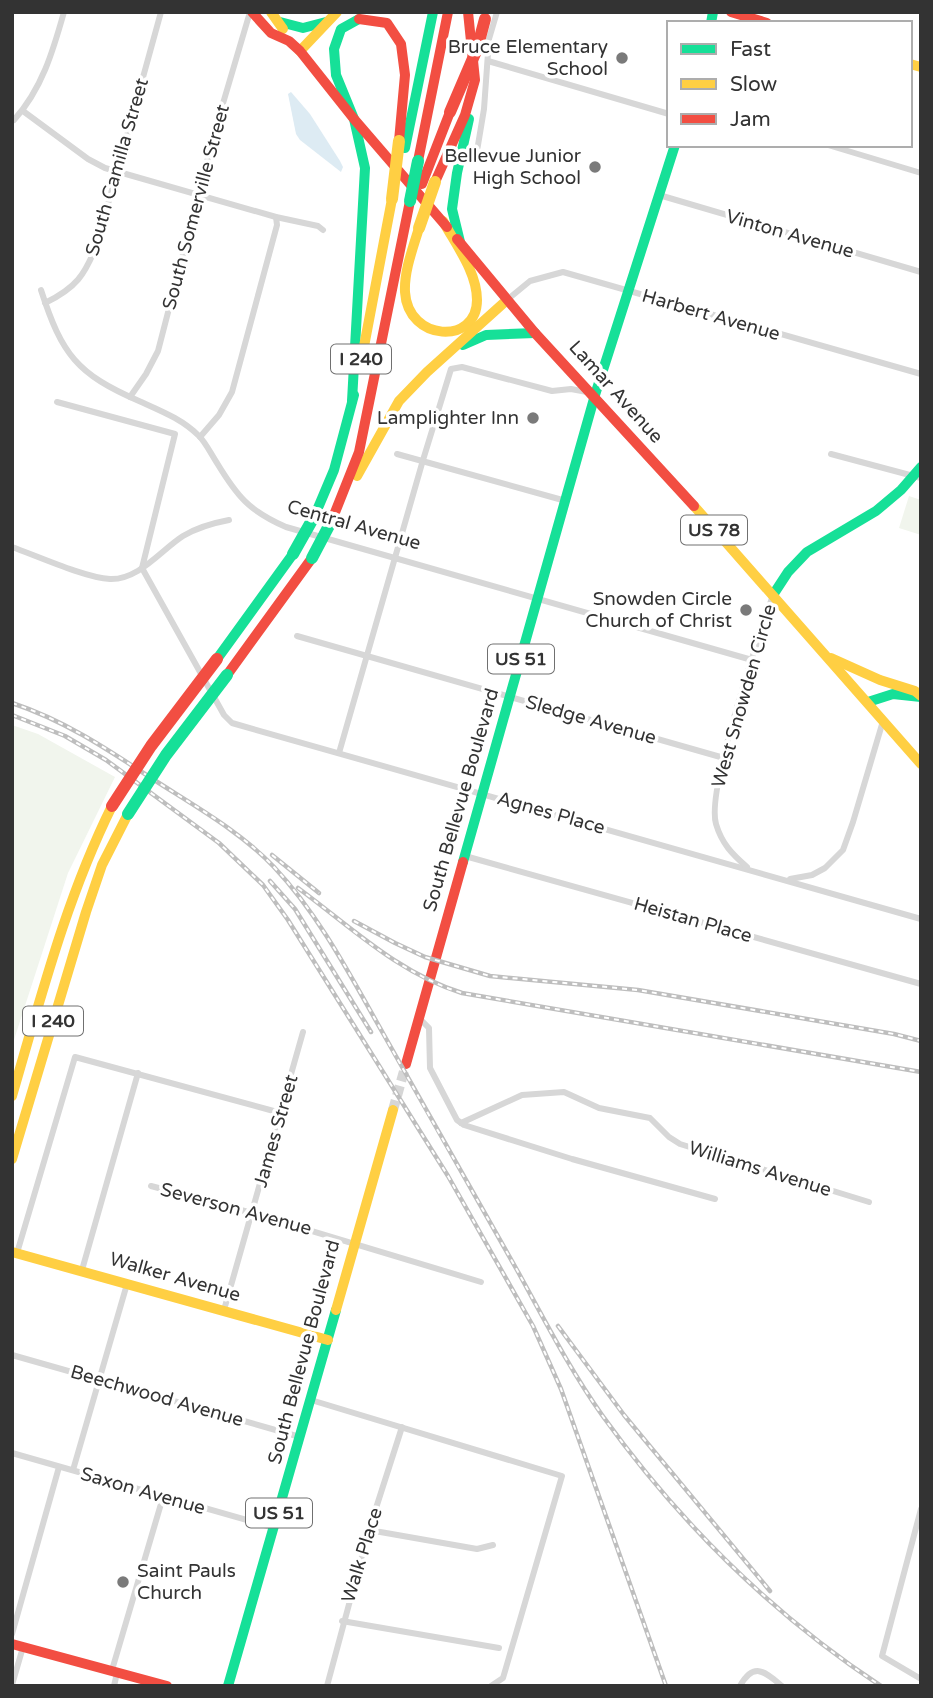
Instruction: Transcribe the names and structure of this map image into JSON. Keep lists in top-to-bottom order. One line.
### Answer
{"streets":{"main road":["I 240","Lamar Avenue","US 78","US 51","South Bellevue Boulevard","Walker Avenue"],"street":["South Camilla Street","South Somerville Street","Vinton Avenue","Harbert Avenue","Central Avenue","West Snowden Circle","Sledge Avenue","Agnes Place","Heistan Place","James Street","Williams Avenue","Severson Avenue","Beechwood Avenue","Saxon Avenue","Walk Place"]},"crossings":[["South Camilla Street","Central Avenue"],["South Somerville Street","Central Avenue"],["South Somerville Street","US 78"],["Vinton Avenue","South Bellevue Boulevard"],["Harbert Avenue","Lamar Avenue"],["Harbert Avenue","South Bellevue Boulevard"],["Lamar Avenue","US 78"],["Lamar Avenue","West Snowden Circle"],["Lamar Avenue","South Bellevue Boulevard"],["Central Avenue","West Snowden Circle"],["Central Avenue","South Bellevue Boulevard"],["West Snowden Circle","Sledge Avenue"],["West Snowden Circle","Agnes Place"],["Sledge Avenue","South Bellevue Boulevard"],["South Bellevue Boulevard","Agnes Place"],["South Bellevue Boulevard","Heistan Place"],["South Bellevue Boulevard","Severson Avenue"],["South Bellevue Boulevard","Walker Avenue"],["South Bellevue Boulevard","Beechwood Avenue"],["South Bellevue Boulevard","Saxon Avenue"],["James Street","Severson Avenue"],["James Street","Walker Avenue"]],"places":["Bruce Elementary School","Bellevue Junior High School","Lamplighter Inn","Snowden Circle Church of Christ","Saint Pauls Church"],"legend":["Fast","Slow","Jam"]}
